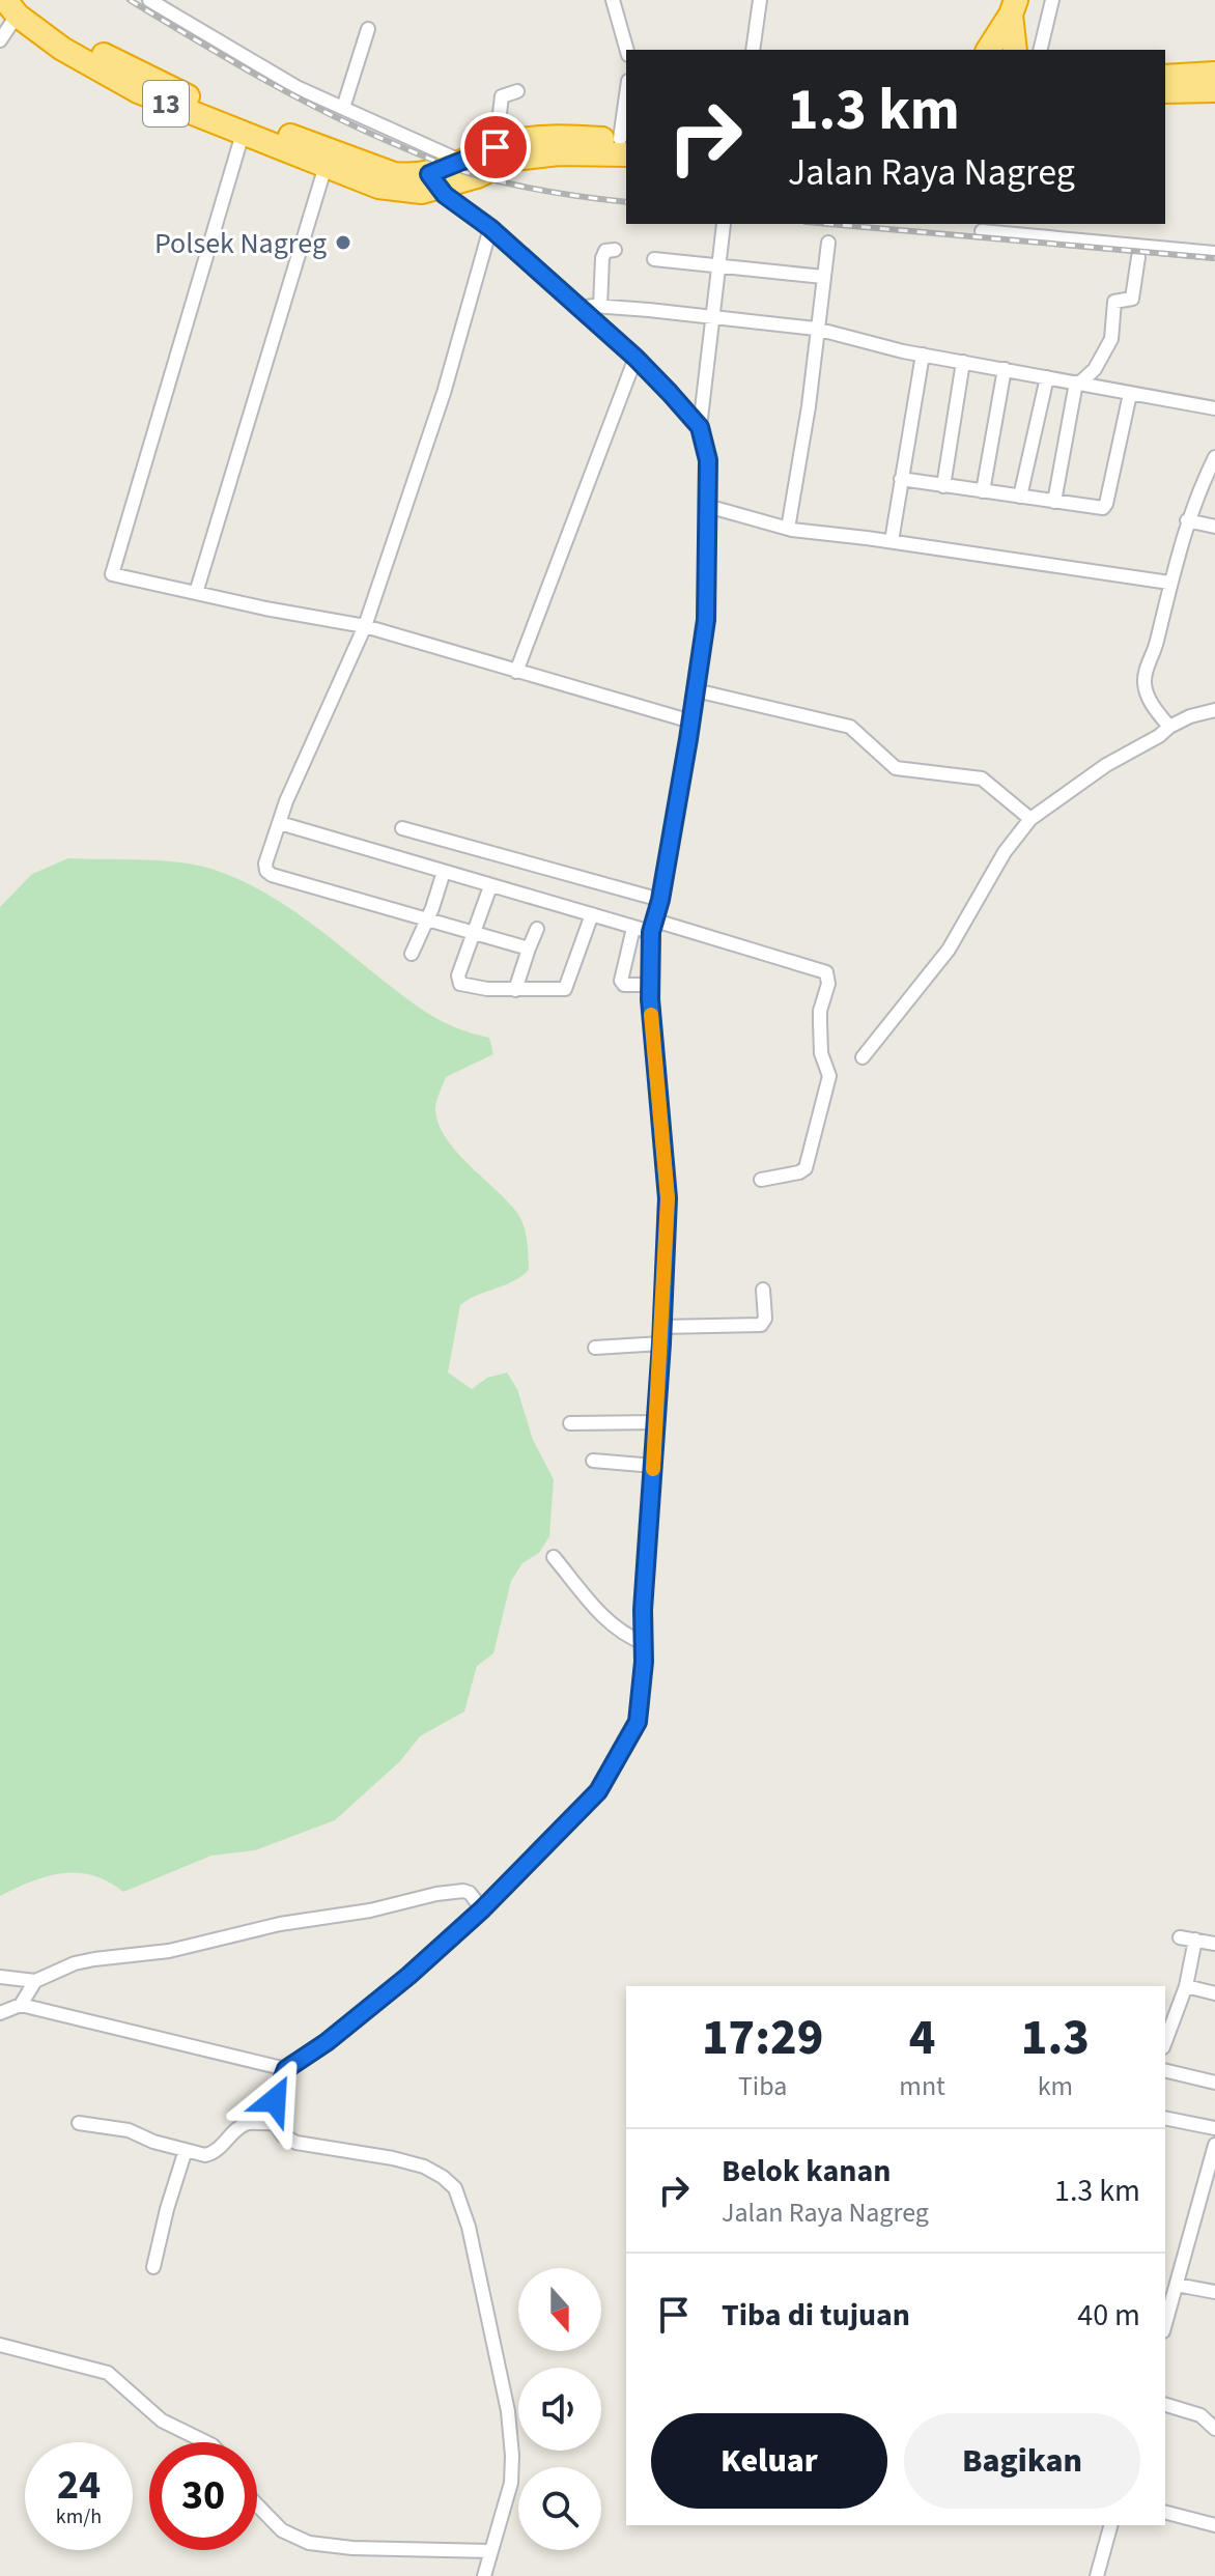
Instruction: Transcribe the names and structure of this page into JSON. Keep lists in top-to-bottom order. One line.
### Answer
{"streets":{"highway":["13"]},"places":["Polsek Nagreg"],"north":"bottom","page":{"turn":["1.3 km","Jalan Raya Nagreg"],"eta":["17:29","Tiba","4","mnt","1.3","km"],"list":[{"name":"Belok kanan","note":"Jalan Raya Nagreg","value":"1.3 km"},{"name":"Tiba di tujuan","value":"40 m"}],"buttons":["Keluar","Bagikan"],"speed":"24 km/h","limit":"30"}}
